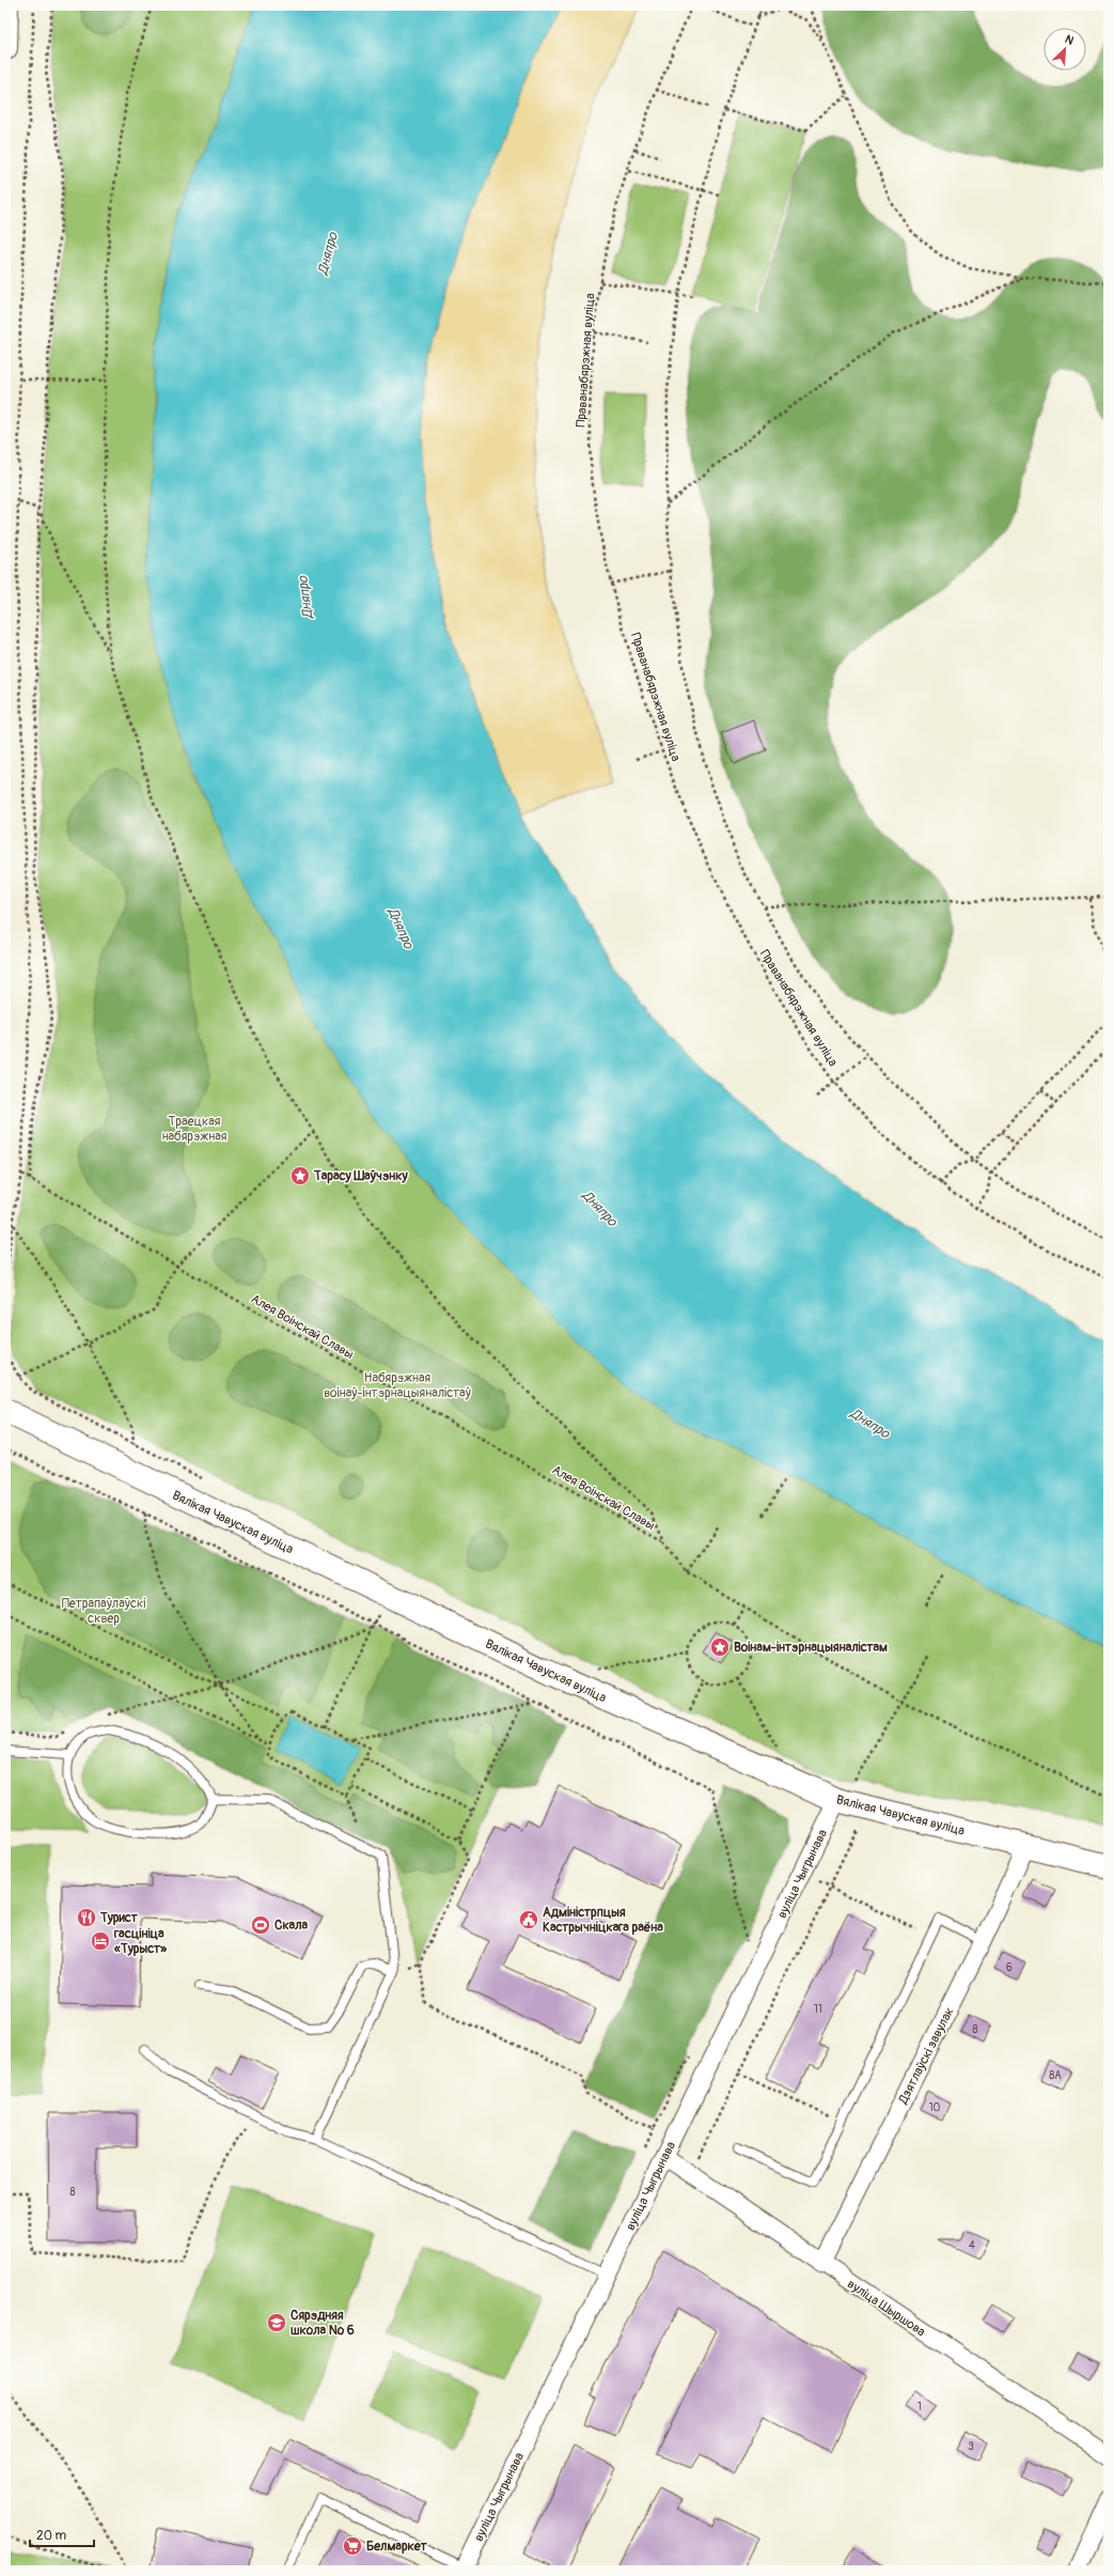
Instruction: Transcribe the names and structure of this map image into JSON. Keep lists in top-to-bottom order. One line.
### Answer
{"streets":{"main road":["Вялікая Чавуская вуліца"],"street":["вуліца Чыгрынава","Дзятлаўскі завулак","вуліца Шыршова"],"path":["Праванабярэжная вуліца","Алея Воінскай Славы"]},"crossings":[["Вялікая Чавуская вуліца","вуліца Чыгрынава"],["Вялікая Чавуская вуліца","Дзятлаўскі завулак"],["вуліца Чыгрынава","вуліца Шыршова"],["Дзятлаўскі завулак","вуліца Шыршова"]],"water":["Дняпро"],"parks":["Траецкая набярэжная","Набярэжная воінаў-інтэрнацыяналістаў","Петрапаўлаўскі сквер"],"places":{"place":["Тарасу Шаўчэнку","Воінам-інтэрнацыяналістам"],"restaurant":["Турист"],"public building":["Адміністрпцыя Кастрычніцкага раёна"],"sports":["Скала"],"hotel":["гасцініца «Турыст»"],"school or university":["Сярэдняя школа № 6"],"supermarket":["Белмаркет"]},"house_numbers":["6","11","8","8А","10","8","4","1","3"],"scale_bar":"20 m","north":"top right"}
